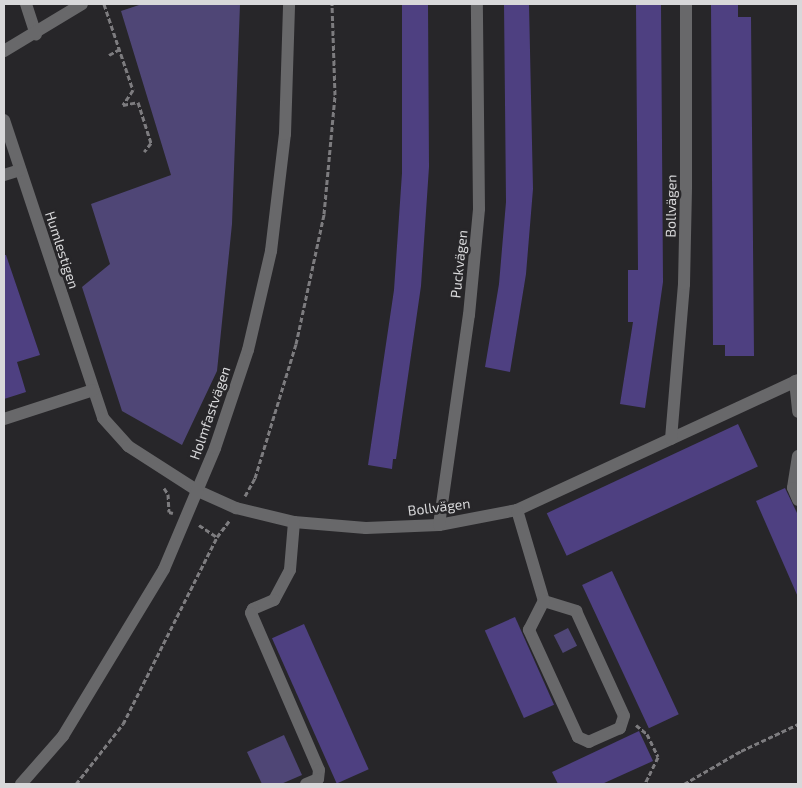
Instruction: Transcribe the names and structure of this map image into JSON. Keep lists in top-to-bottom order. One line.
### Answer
{"streets":{"street":["Bollvägen","Humlestigen","Puckvägen","Holmfastvägen"]},"crossings":[["Bollvägen","Humlestigen"],["Bollvägen","Puckvägen"],["Bollvägen","Holmfastvägen"],["Humlestigen","Holmfastvägen"]]}
